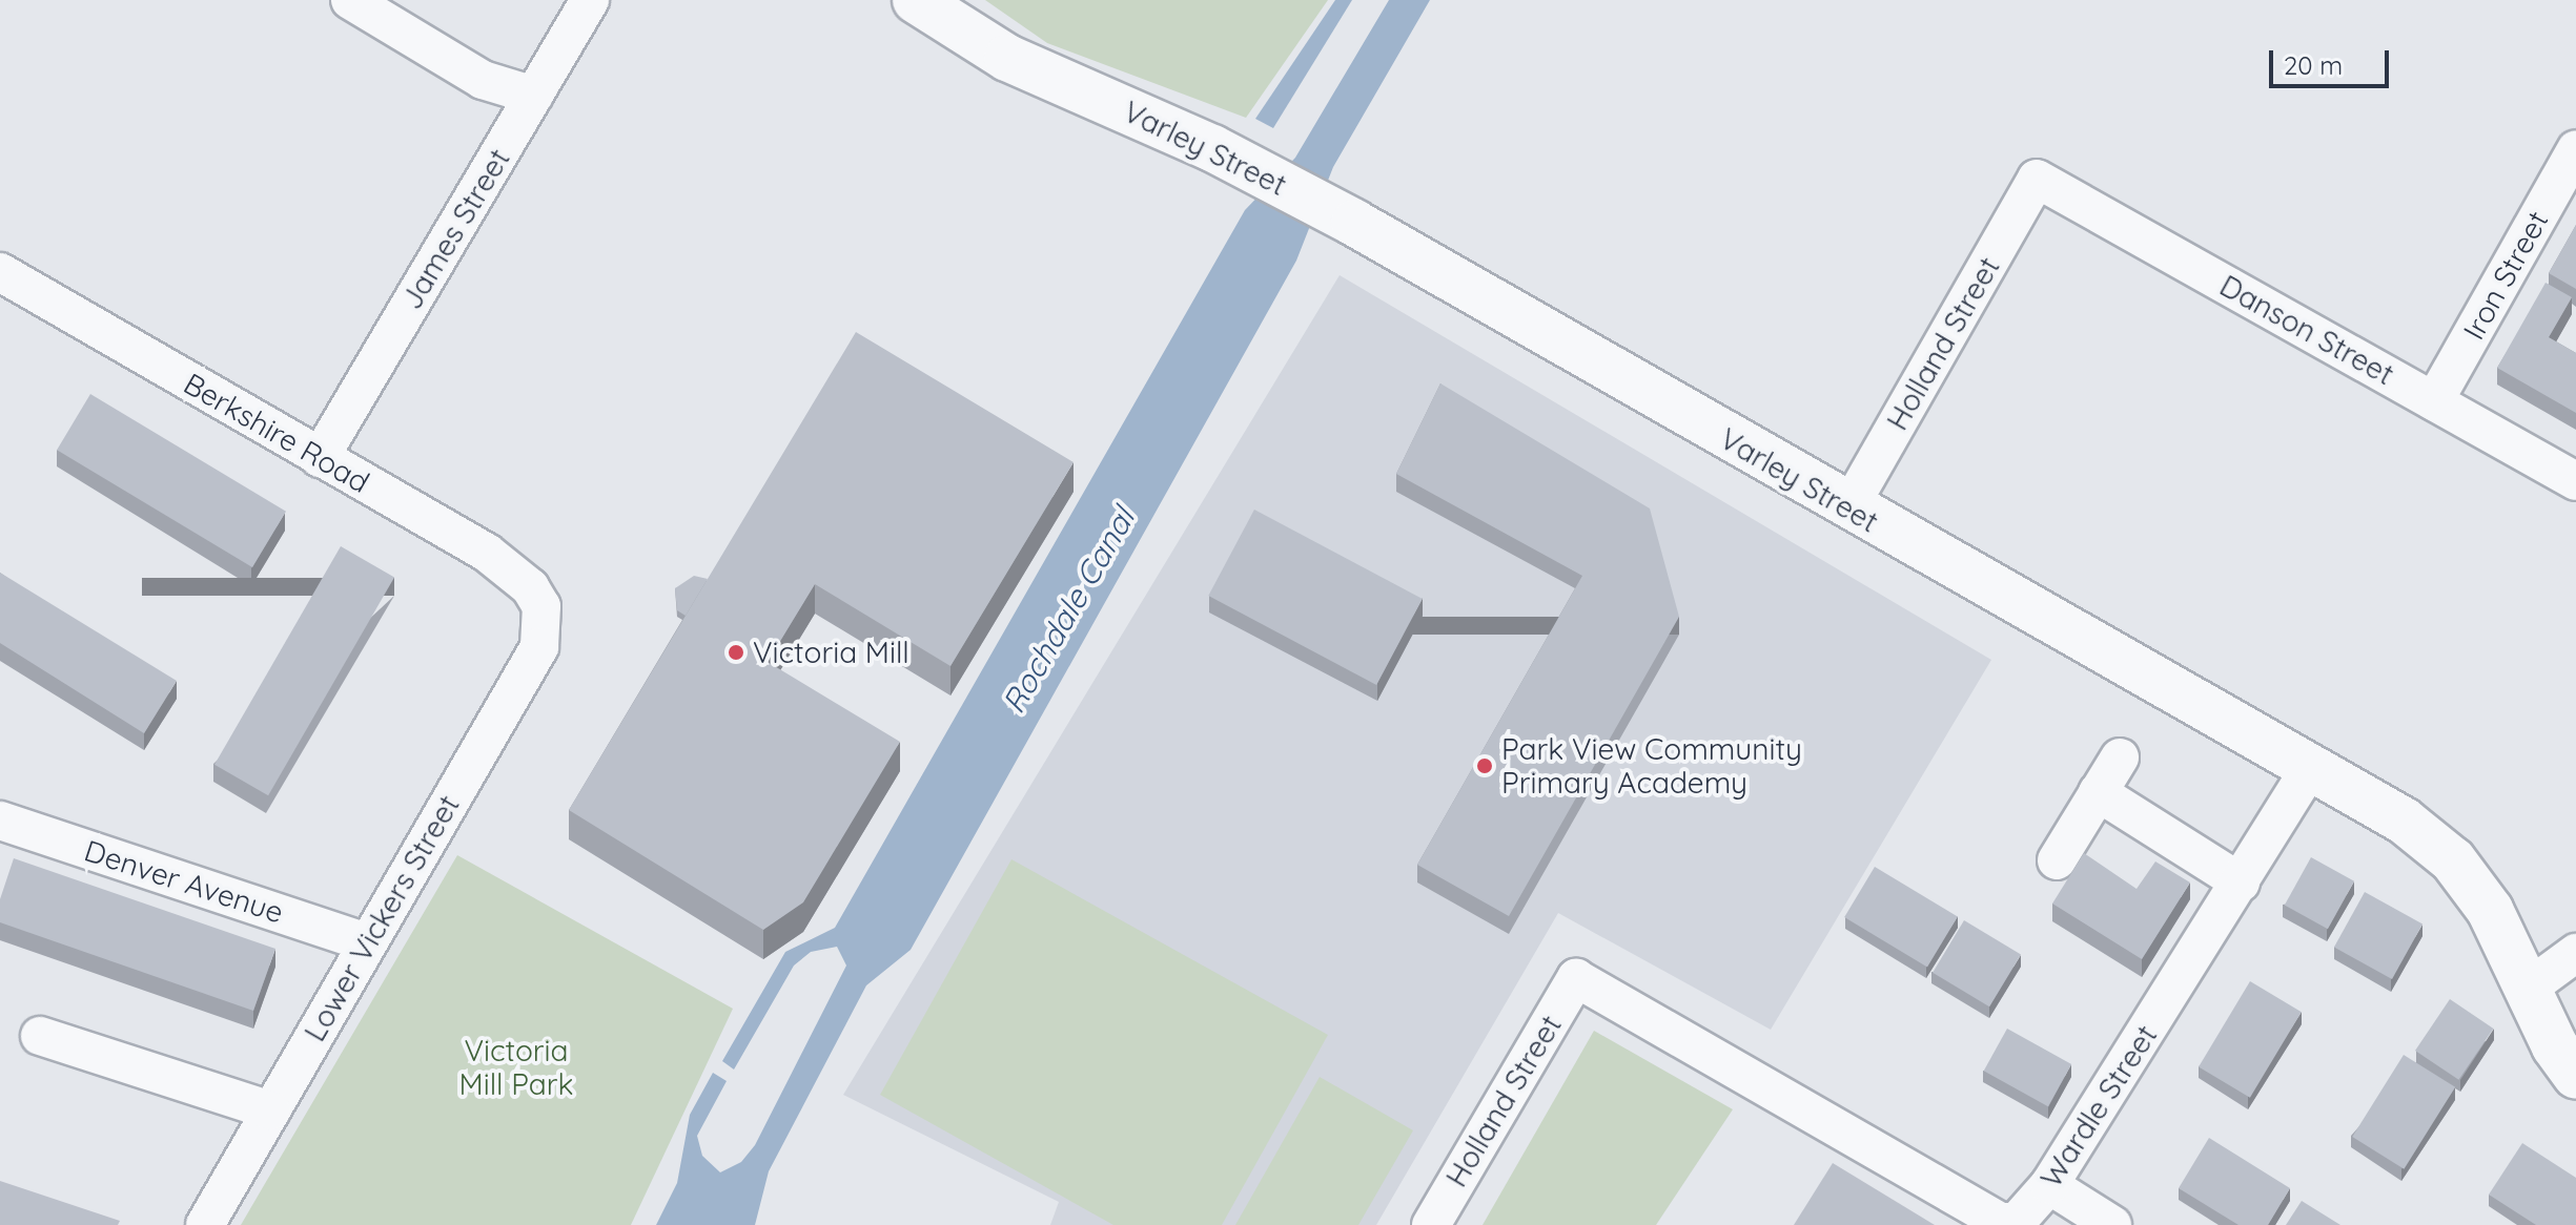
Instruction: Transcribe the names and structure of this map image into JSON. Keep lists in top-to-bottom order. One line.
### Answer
{"streets":{"street":["Varley Street","James Street","Iron Street","Danson Street","Holland Street","Berkshire Road","Denver Avenue","Lower Vickers Street","Wardle Street"]},"crossings":[["Varley Street","Holland Street"],["Varley Street","Wardle Street"],["James Street","Berkshire Road"],["Iron Street","Danson Street"],["Danson Street","Holland Street"],["Holland Street","Wardle Street"],["Berkshire Road","Lower Vickers Street"],["Denver Avenue","Lower Vickers Street"]],"water":["Rochdale Canal"],"parks":["Victoria Mill Park"],"places":["Victoria Mill","Park View Community Primary Academy"],"scale_bar":"20 m"}
